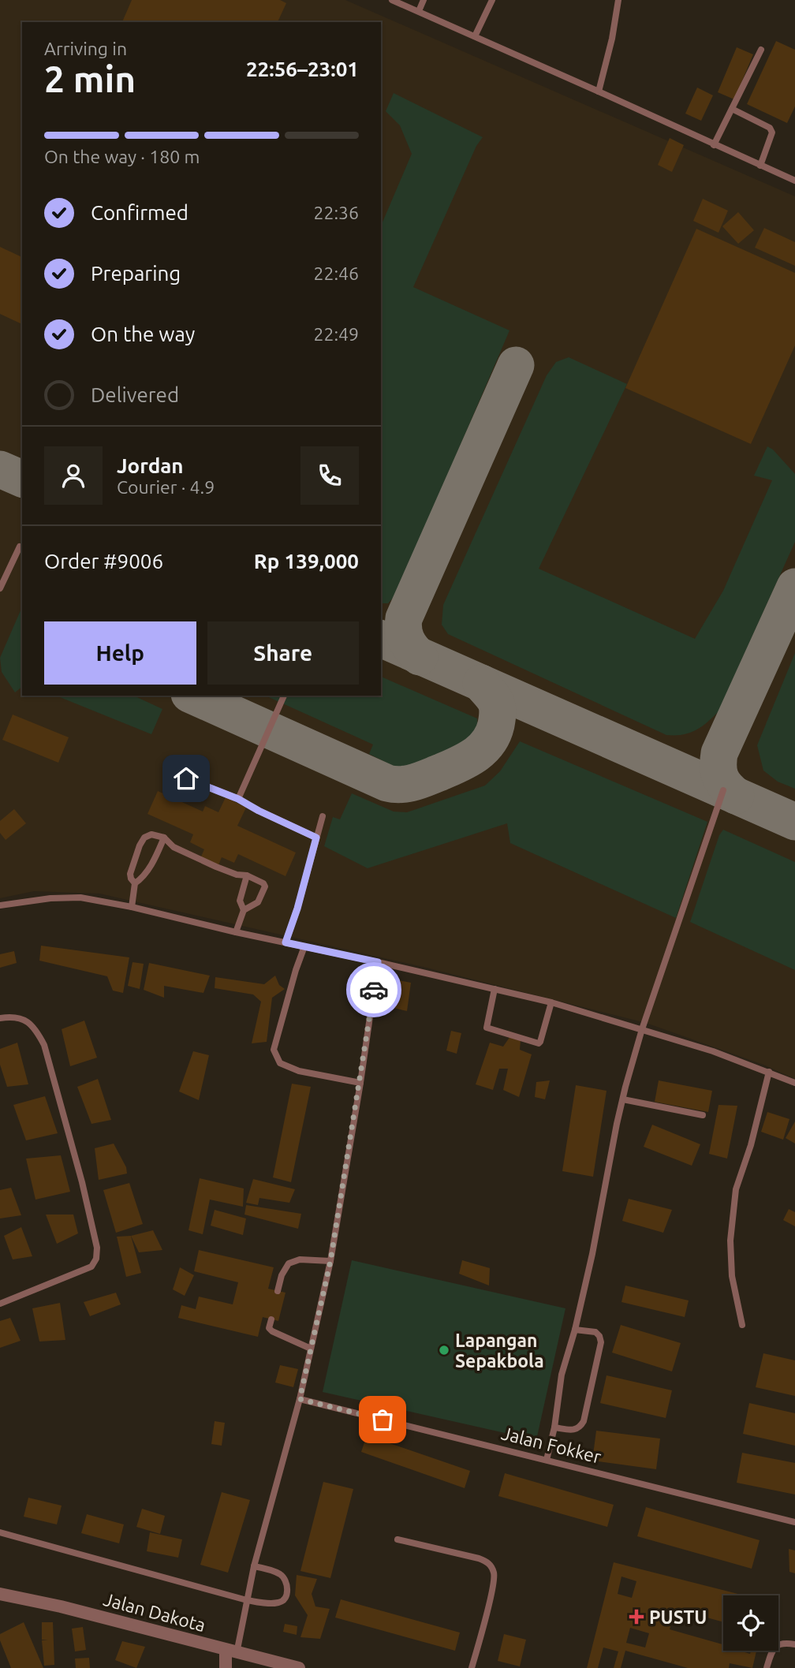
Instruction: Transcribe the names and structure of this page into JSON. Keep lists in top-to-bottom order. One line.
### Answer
{"streets":{"street":["Jalan Dakota"],"lane":["Jalan Fokker"]},"places":{"other":["Lapangan Sepakbola"],"health":["PUSTU"]},"page":{"heading":["2 min","Arriving in","22:56–23:01"],"panel":["Jordan","Courier · 4.9","Order #9006","Rp 139,000"],"bar":"On the way · 180 m","list":[["Confirmed","22:36"],["Preparing","22:46"],["On the way","22:49"],"Delivered"],"buttons":["Help","Share"]}}
